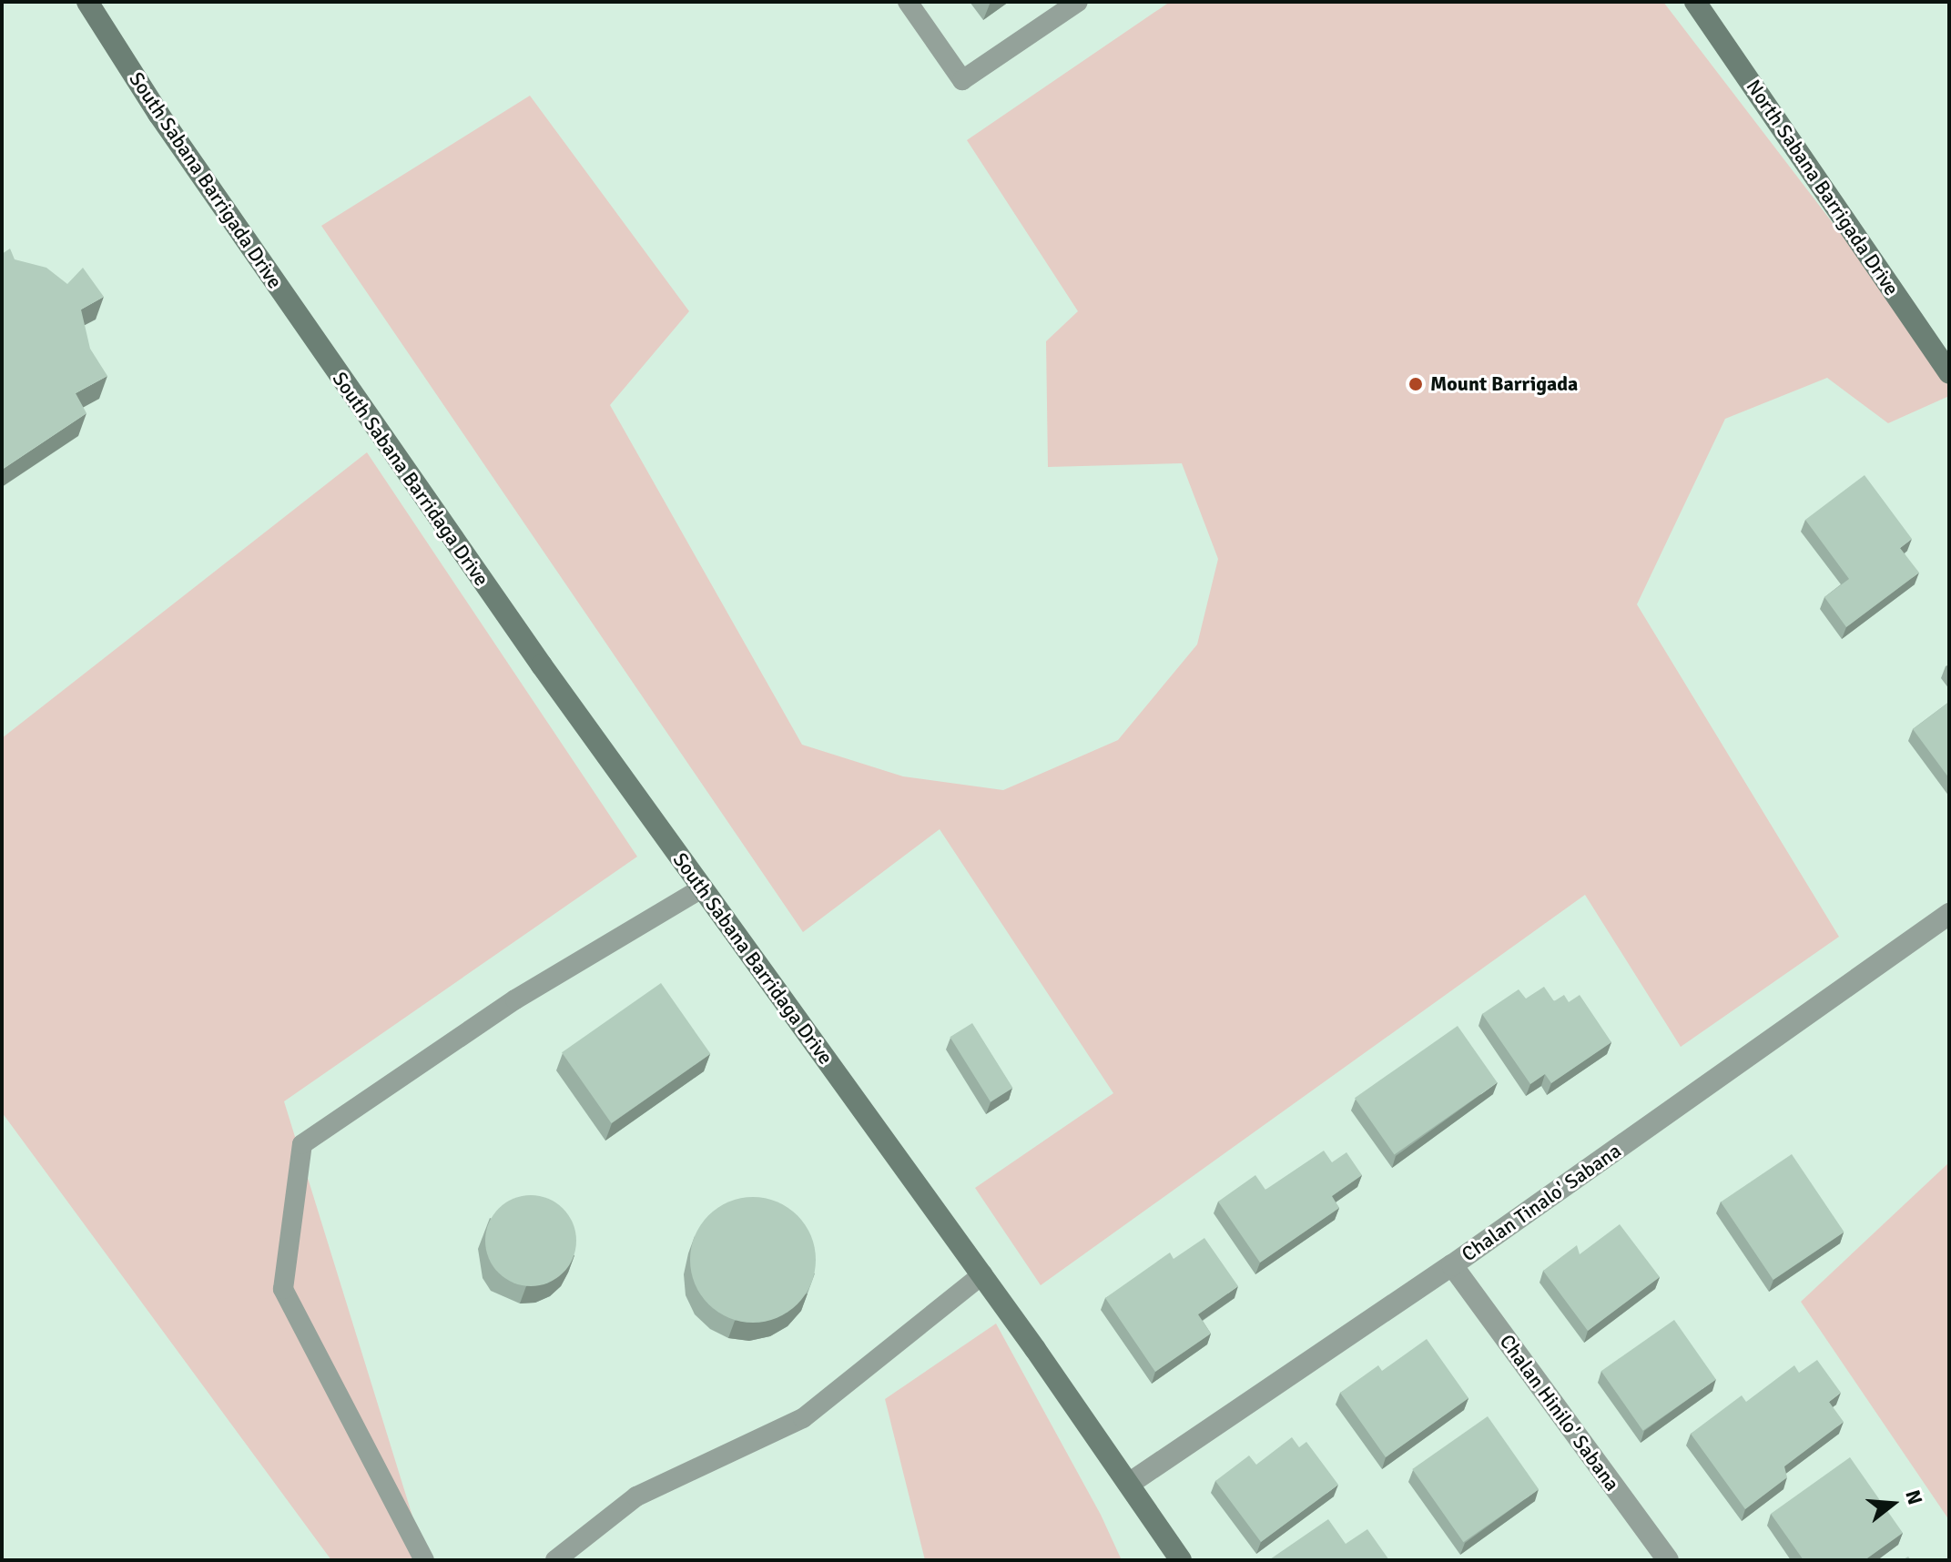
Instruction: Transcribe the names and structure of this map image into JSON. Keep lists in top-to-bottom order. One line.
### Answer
{"streets":{"main road":["South Sabana Barrigada Drive","North Sabana Barrigada Drive","South Sabana Barridaga Drive"],"street":["Chalan Tinalo' Sabana","Chalan Hinilo' Sabana"]},"crossings":[["South Sabana Barrigada Drive","South Sabana Barridaga Drive"],["South Sabana Barridaga Drive","Chalan Tinalo' Sabana"],["Chalan Tinalo' Sabana","Chalan Hinilo' Sabana"]],"places":["Mount Barrigada"],"north":"right"}
